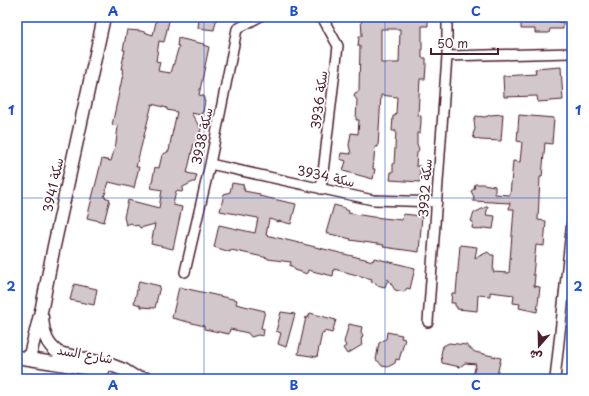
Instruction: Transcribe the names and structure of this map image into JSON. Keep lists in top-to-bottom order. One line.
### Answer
{"streets":{"street":["سكة 3936","سكة 3938","سكة 3934","سكة 3941","سكة 3932","شارع السد"]},"crossings":[["سكة 3936","سكة 3934"],["سكة 3938","سكة 3934"],["سكة 3934","سكة 3932"],["سكة 3941","شارع السد"]],"scale_bar":"50 m","north":"bottom","grid":{"columns":["A","B","C"],"rows":["1","2"]}}
